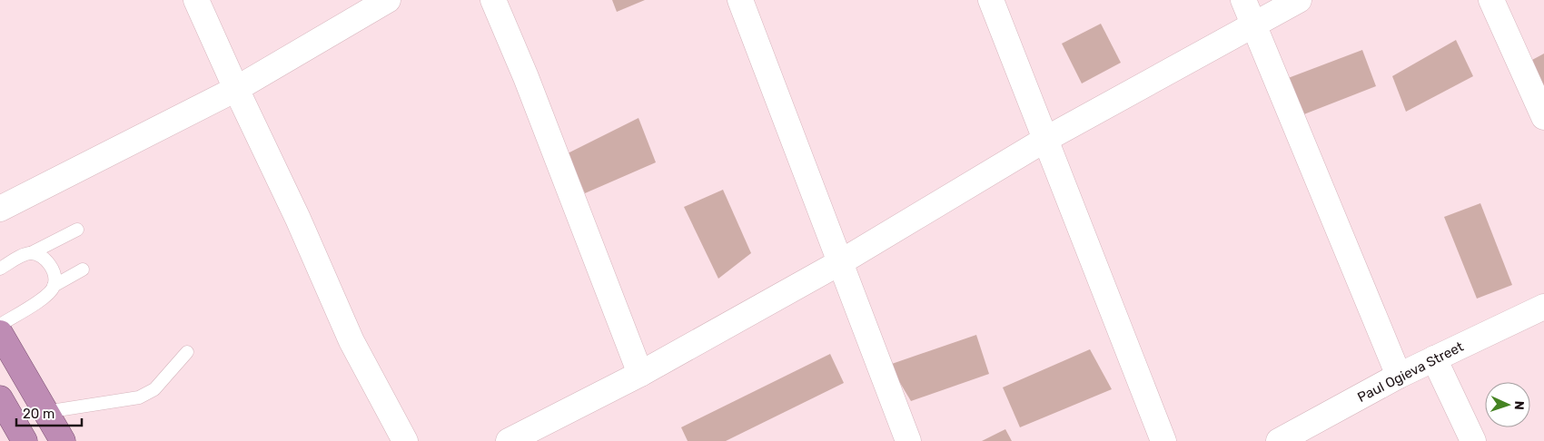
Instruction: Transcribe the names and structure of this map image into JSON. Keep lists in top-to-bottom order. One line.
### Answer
{"streets":{"street":["Paul Ogieva Street"]},"scale_bar":"20 m","north":"right"}
